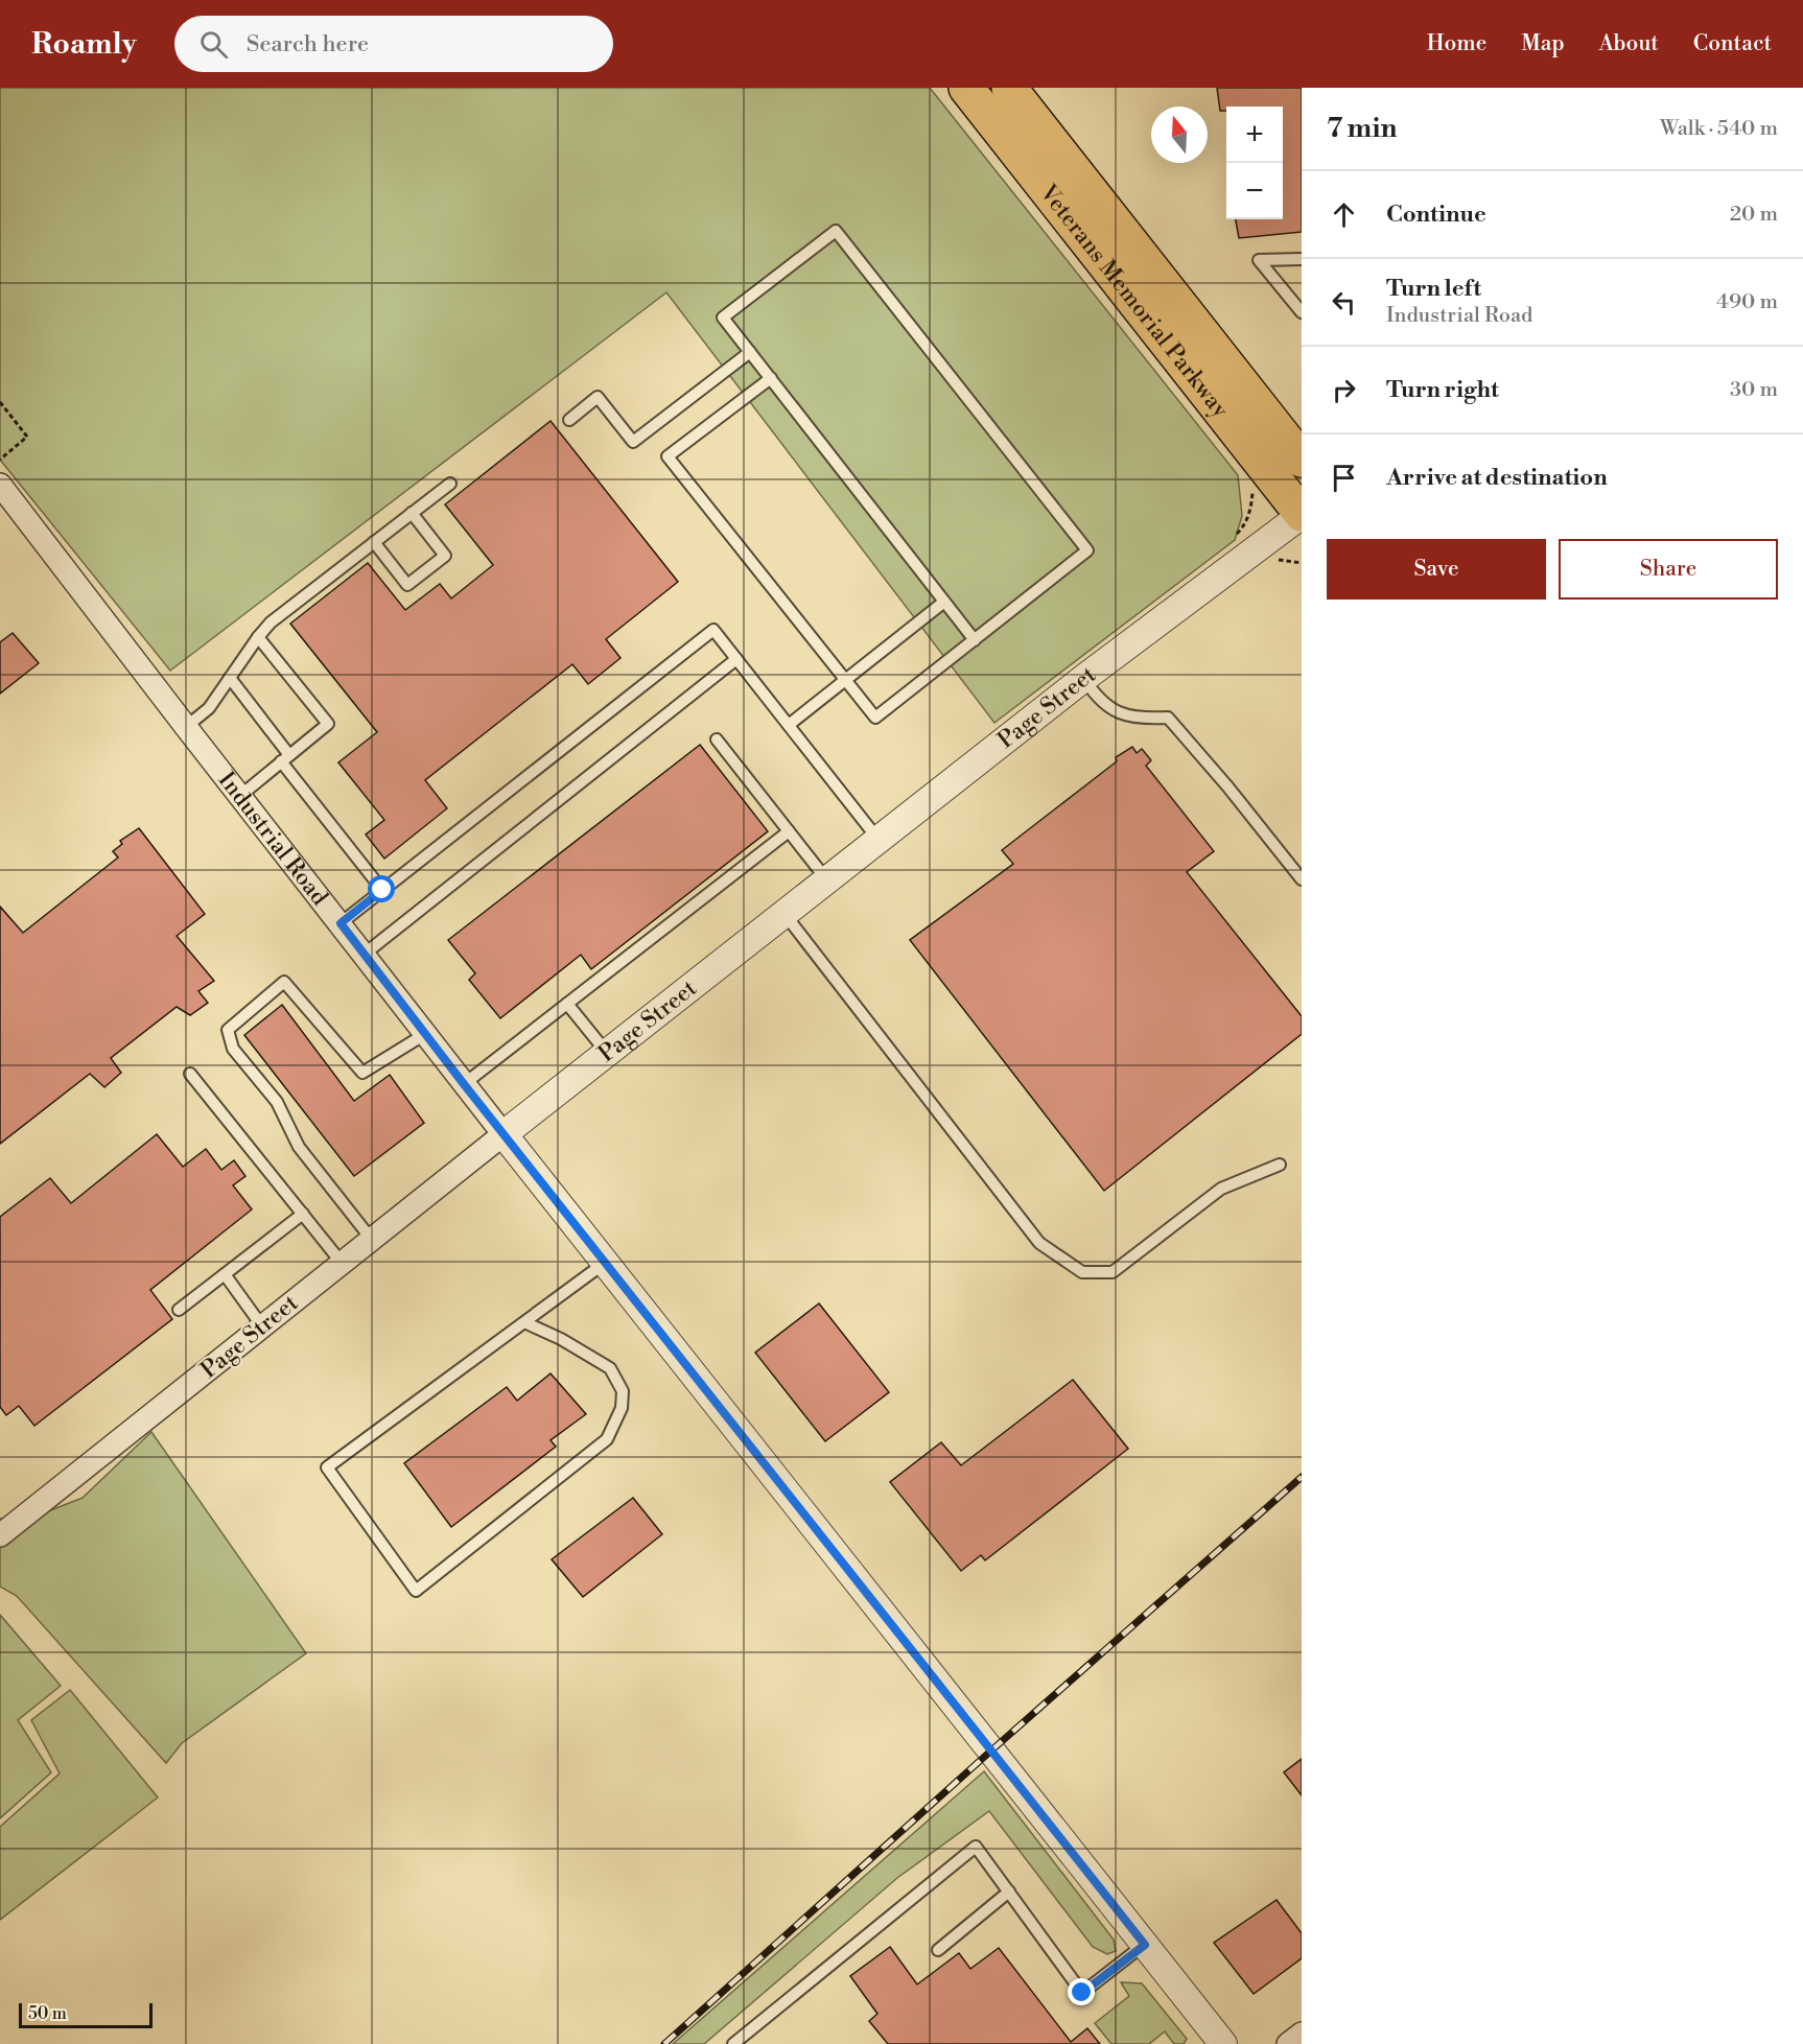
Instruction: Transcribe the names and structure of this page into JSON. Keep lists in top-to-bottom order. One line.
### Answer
{"streets":{"highway":["Veterans Memorial Parkway"],"street":["Page Street","Industrial Road"]},"crossings":[["Veterans Memorial Parkway","Page Street"],["Page Street","Industrial Road"]],"scale_bar":"50 m","north":"top","page":{"header":"Roamly","search":"Search here","nav":["Home","Map","About","Contact"],"heading":["7 min","Walk · 540 m"],"map_buttons":["+","−"],"list":[["Continue","20 m"],["Turn left","Industrial Road","490 m"],["Turn right","30 m"],"Arrive at destination"],"buttons":["Save","Share"],"scale":"50 m"}}
